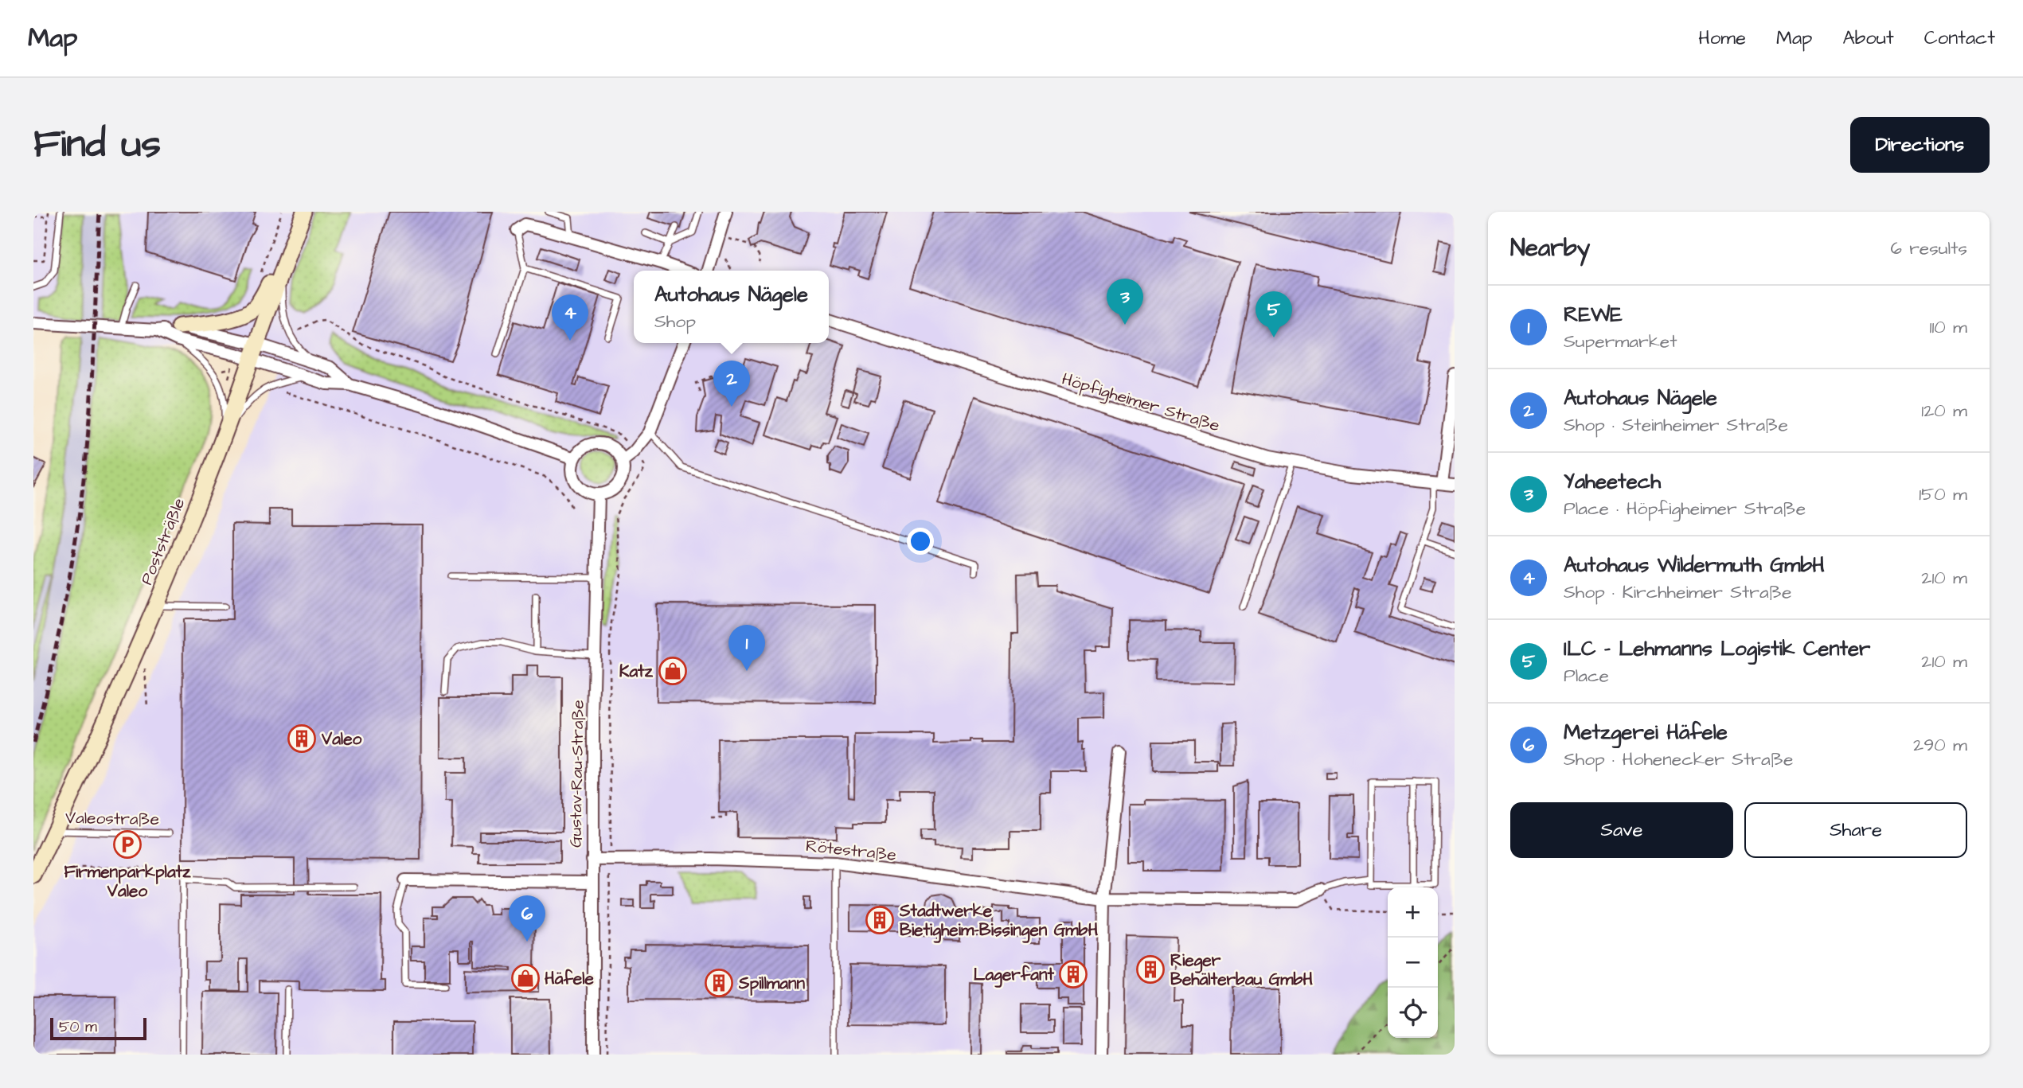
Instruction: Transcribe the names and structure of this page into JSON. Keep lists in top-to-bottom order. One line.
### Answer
{"streets":{"main road":["Poststräßle"],"street":["Höpfigheimer Straße","Gustav-Rau-Straße","Rötestraße"],"lane":["Valeostraße"]},"crossings":[["Poststräßle","Valeostraße"],["Gustav-Rau-Straße","Rötestraße"]],"places":{"shop":["Katz","Häfele"],"building":["Valeo","Stadtwerke Bietigheim-Bissingen GmbH","Rieger Behälterbau GmbH","Lagerfant","Spillmann"],"parking":["Firmenparkplatz Valeo"]},"scale_bar":"50 m","page":{"header":"Map","nav":["Home","Map","About","Contact"],"buttons":["Directions",["Save","Share"]],"title":"Find us","heading":["Nearby","6 results"],"popup":["Autohaus Nägele","Shop"],"pins":["3","5","4","2","1","6"],"list":[{"mark":"1","name":"REWE","note":"Supermarket","value":"110 m"},{"mark":"2","name":"Autohaus Nägele","note":"Shop · Steinheimer Straße","value":"120 m"},{"mark":"3","name":"Yaheetech","note":"Place · Höpfigheimer Straße","value":"150 m"},{"mark":"4","name":"Autohaus Wildermuth GmbH","note":"Shop · Kirchheimer Straße","value":"210 m"},{"mark":"5","name":"ILC - Lehmanns Logistik Center","note":"Place","value":"210 m"},{"mark":"6","name":"Metzgerei Häfele","note":"Shop · Hohenecker Straße","value":"290 m"}],"map_buttons":["+","−"],"scale":"50 m"}}
